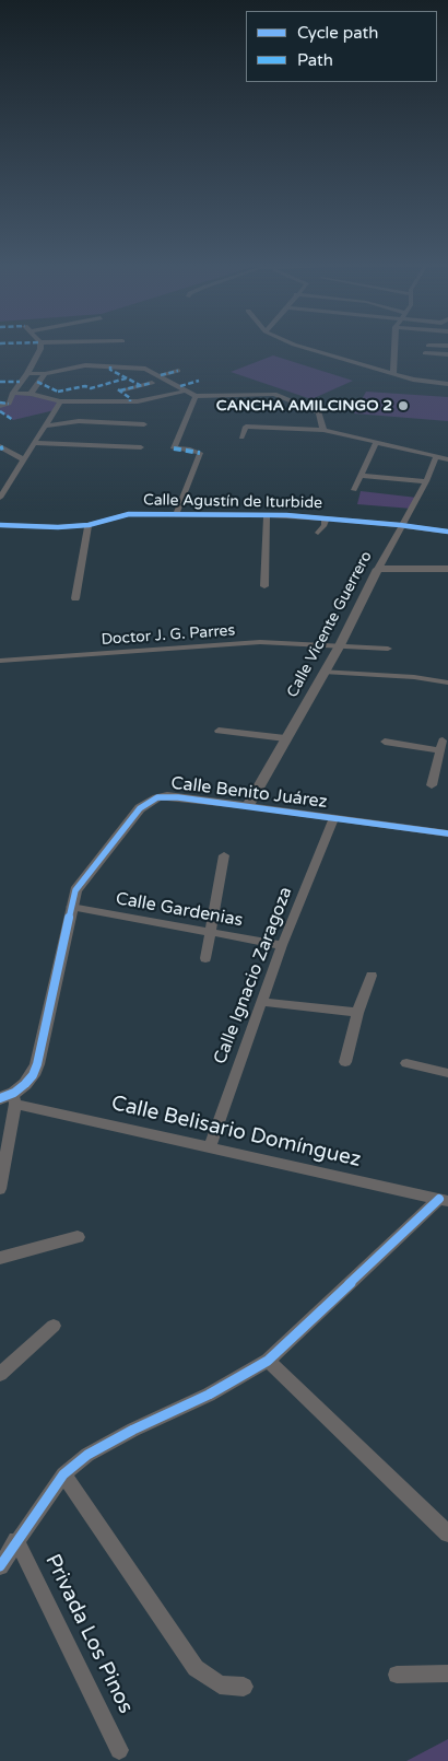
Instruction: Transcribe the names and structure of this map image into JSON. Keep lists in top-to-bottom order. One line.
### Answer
{"streets":{"street":["Calle Agustín de Iturbide","Calle Vicente Guerrero","Doctor J. G. Parres","Calle Benito Juárez","Calle Gardenias","Calle Ignacio Zaragoza","Calle Belisario Domínguez","Privada Los Pinos"]},"crossings":[["Calle Agustín de Iturbide","Calle Vicente Guerrero"],["Calle Vicente Guerrero","Doctor J. G. Parres"],["Calle Vicente Guerrero","Calle Benito Juárez"],["Calle Benito Juárez","Calle Gardenias"],["Calle Benito Juárez","Calle Ignacio Zaragoza"],["Calle Benito Juárez","Calle Belisario Domínguez"],["Calle Gardenias","Calle Ignacio Zaragoza"],["Calle Ignacio Zaragoza","Calle Belisario Domínguez"]],"places":["CANCHA AMILCINGO 2"],"legend":["Cycle path","Path"]}
